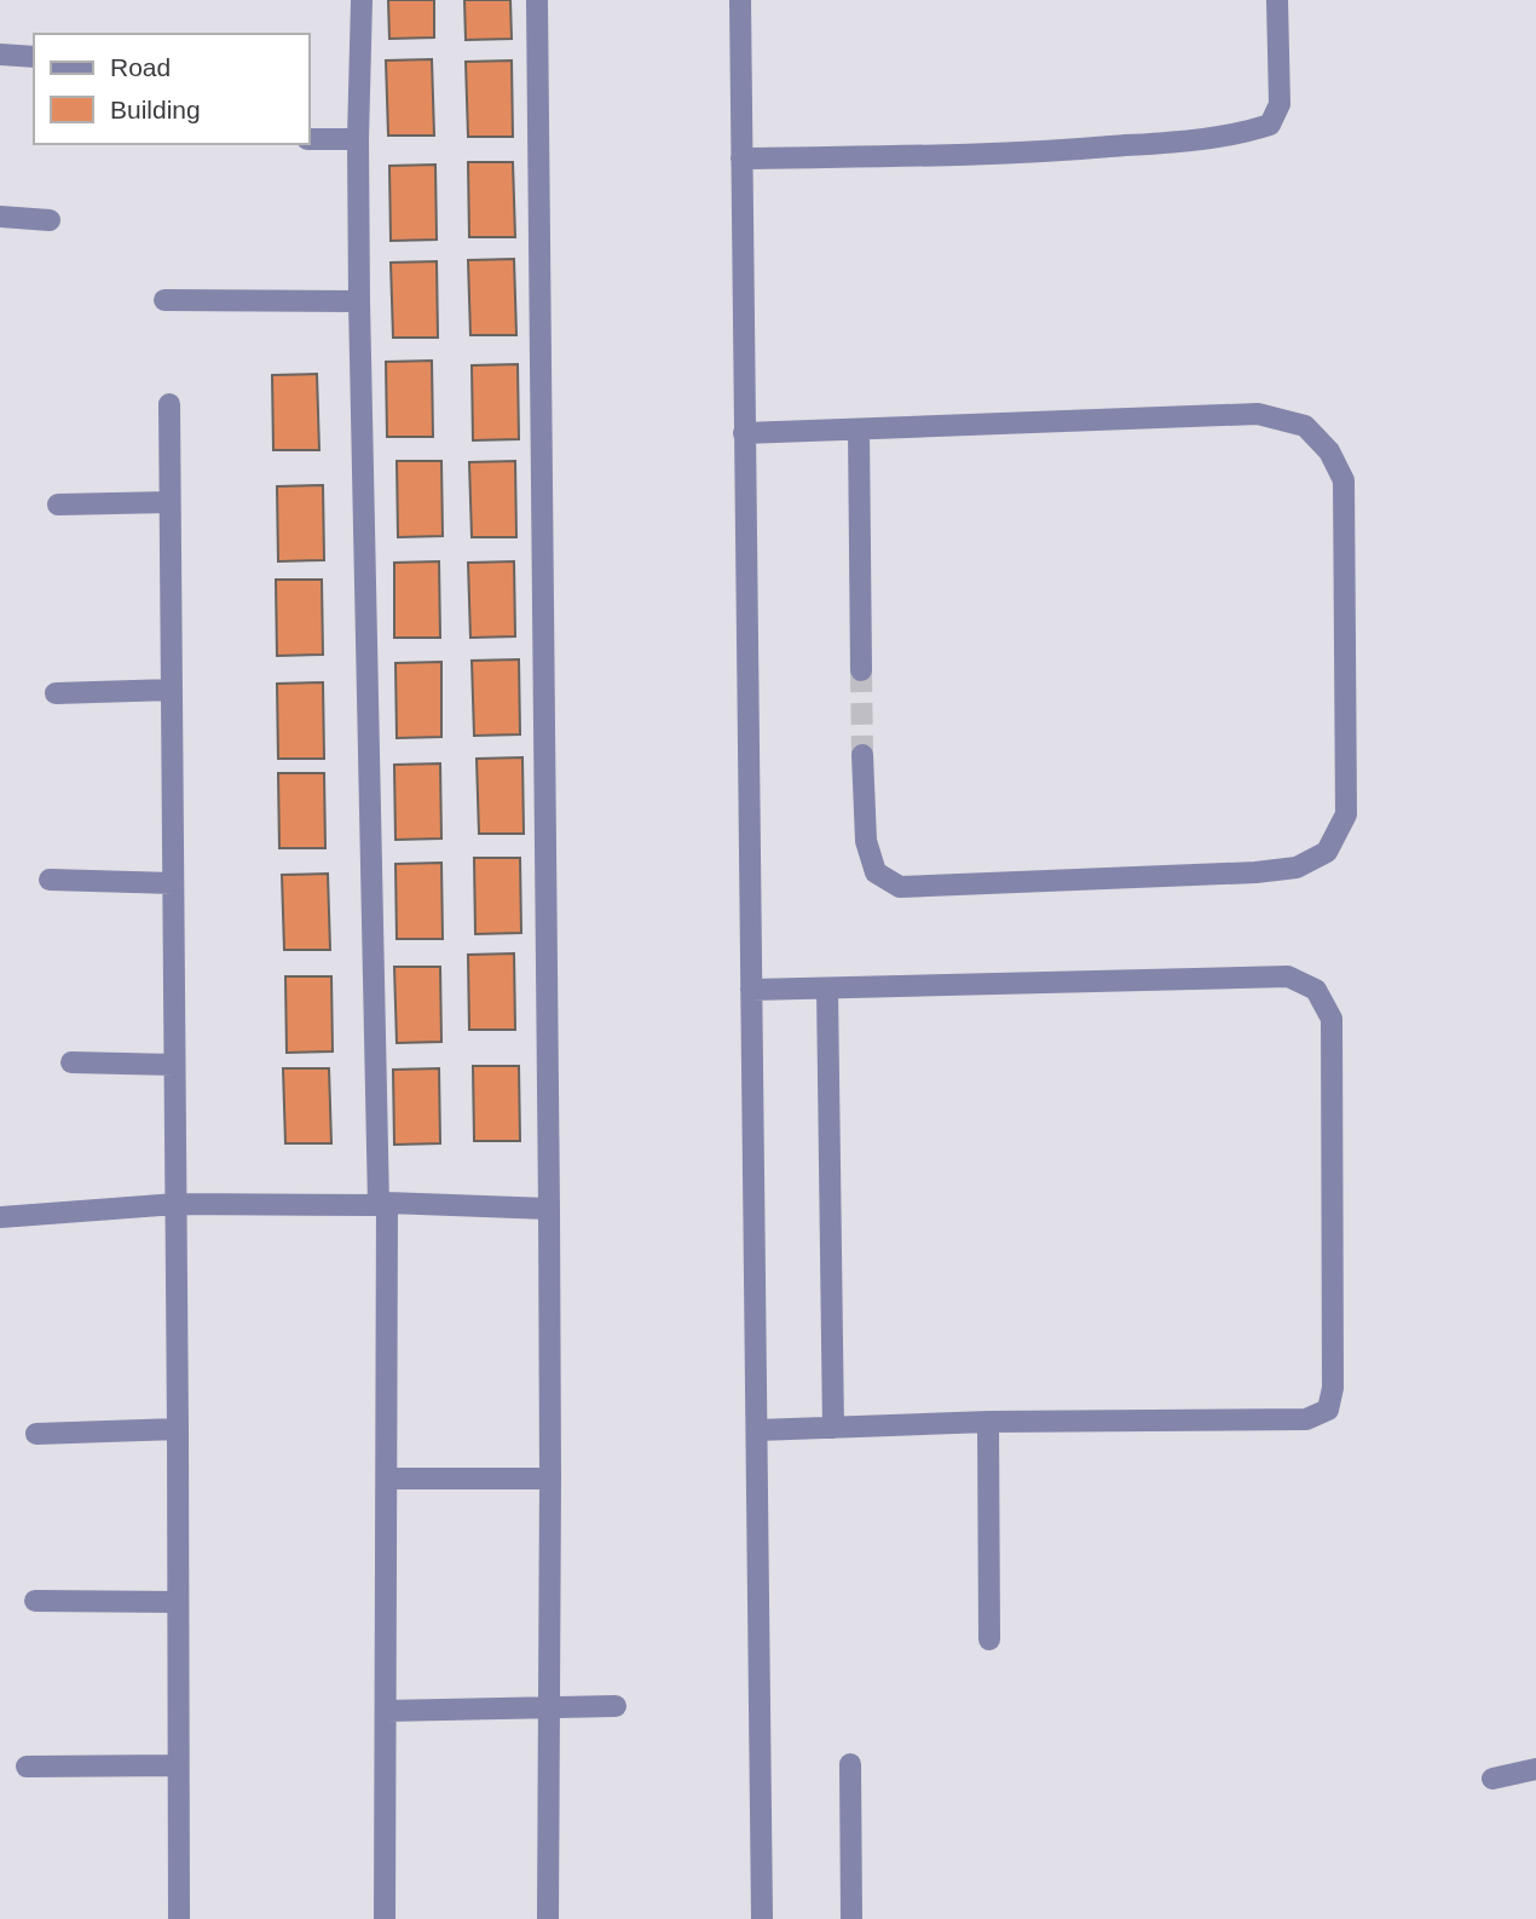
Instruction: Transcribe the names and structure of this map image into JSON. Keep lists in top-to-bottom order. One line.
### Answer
{"legend":["Road","Building"]}
